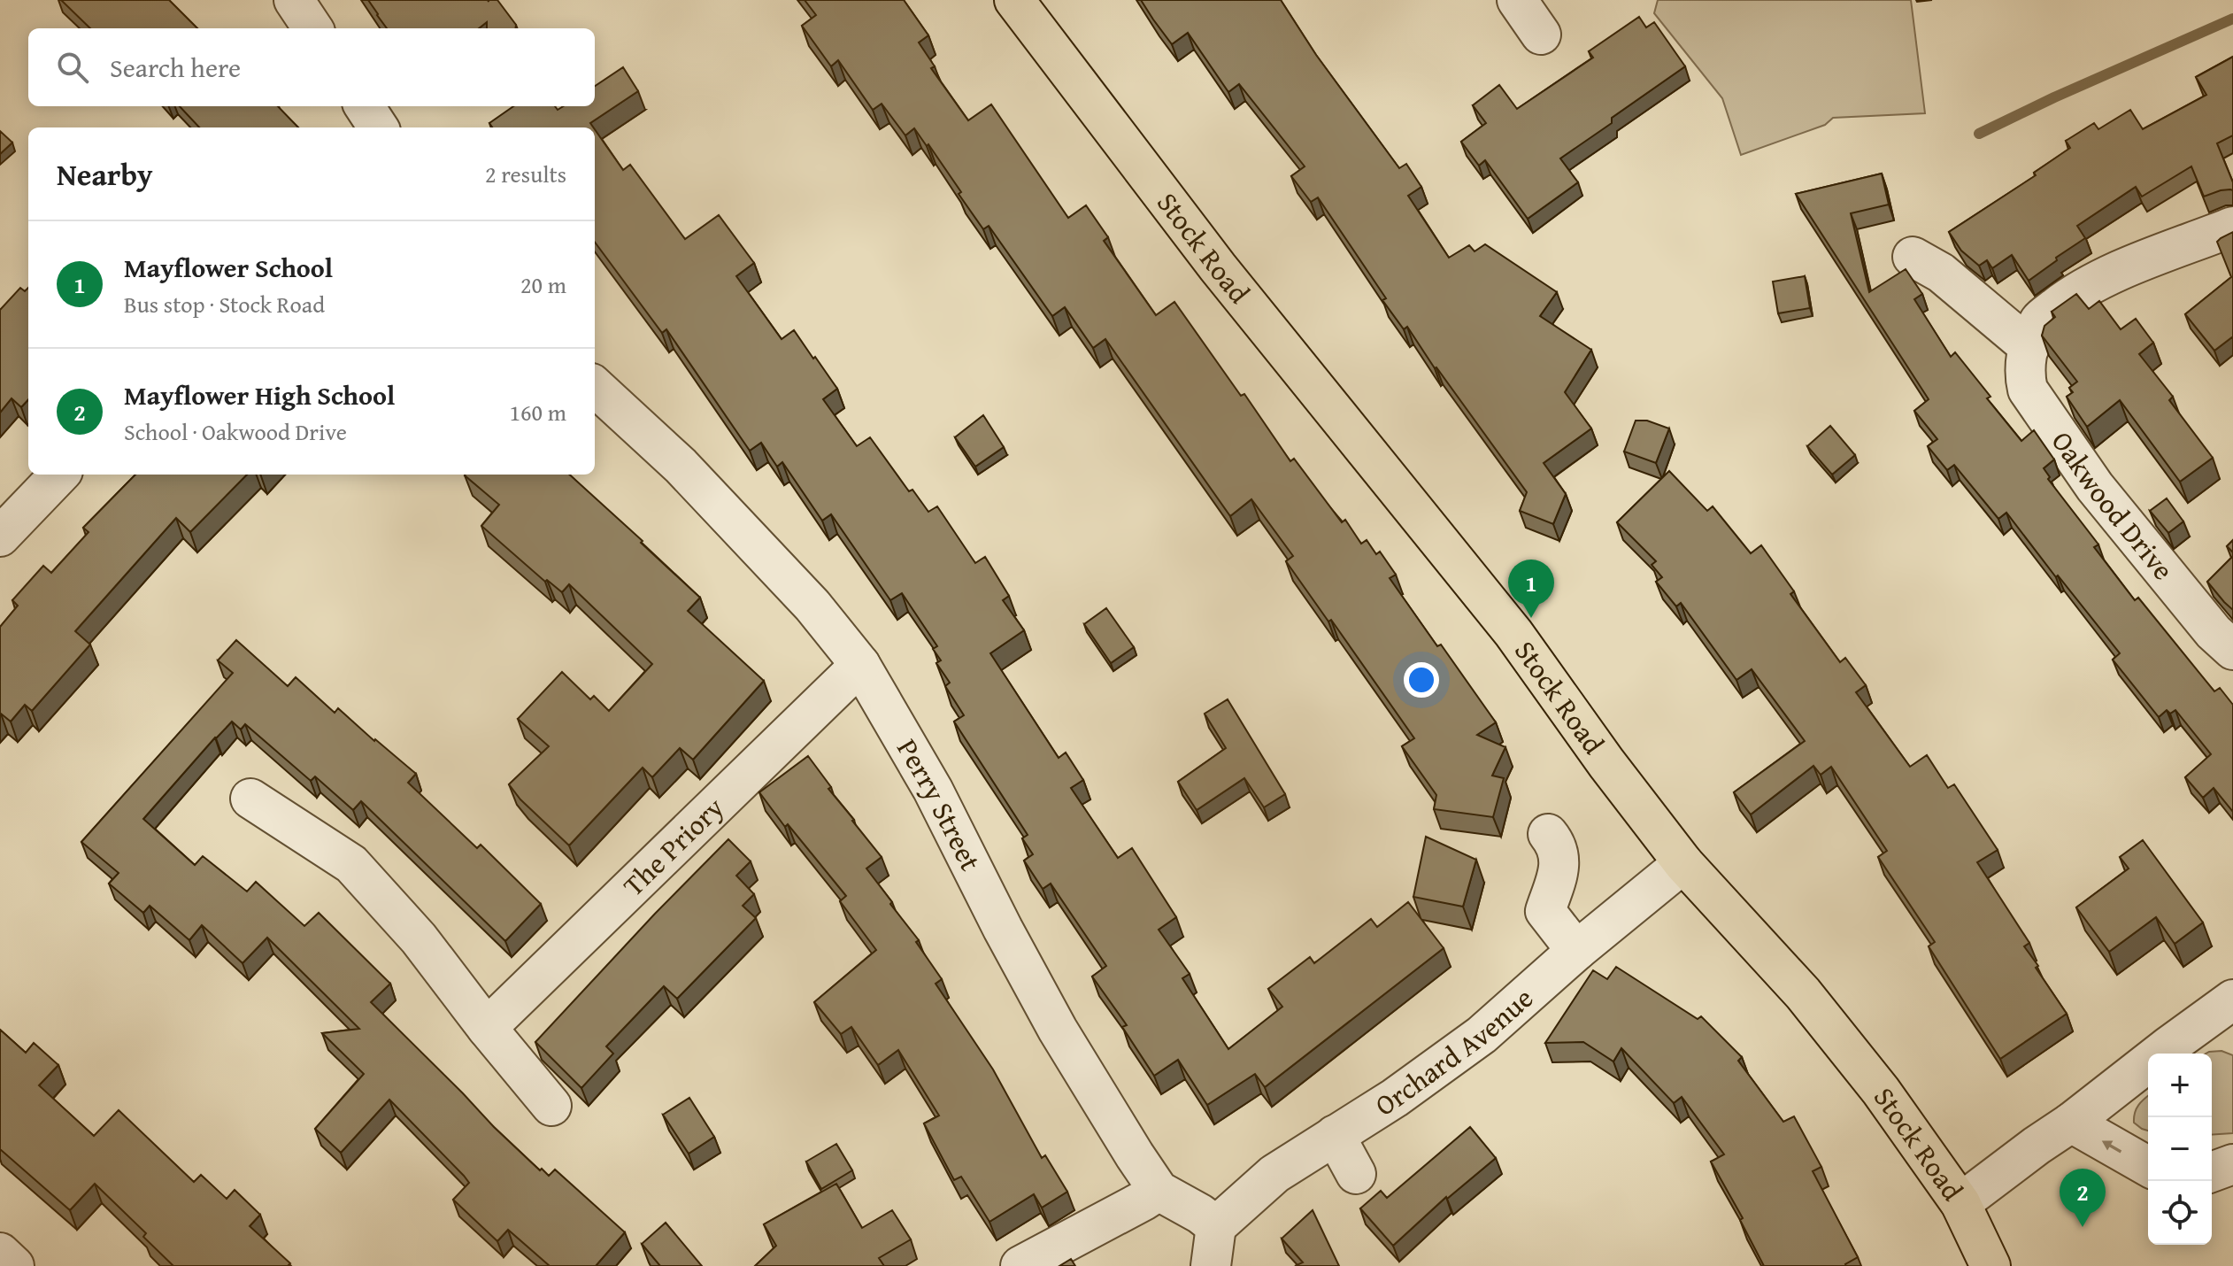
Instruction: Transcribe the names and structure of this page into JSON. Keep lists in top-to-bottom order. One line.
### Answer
{"streets":{"main road":["Stock Road"],"street":["Oakwood Drive","Perry Street","The Priory","Orchard Avenue"]},"crossings":[["Stock Road","Orchard Avenue"],["Perry Street","The Priory"],["Perry Street","Orchard Avenue"]],"page":{"search":"Search here","heading":["Nearby","2 results"],"list":[{"mark":"1","name":"Mayflower School","note":"Bus stop · Stock Road","value":"20 m"},{"mark":"2","name":"Mayflower High School","note":"School · Oakwood Drive","value":"160 m"}],"pins":["1","2"],"map_buttons":["+","−"]}}
